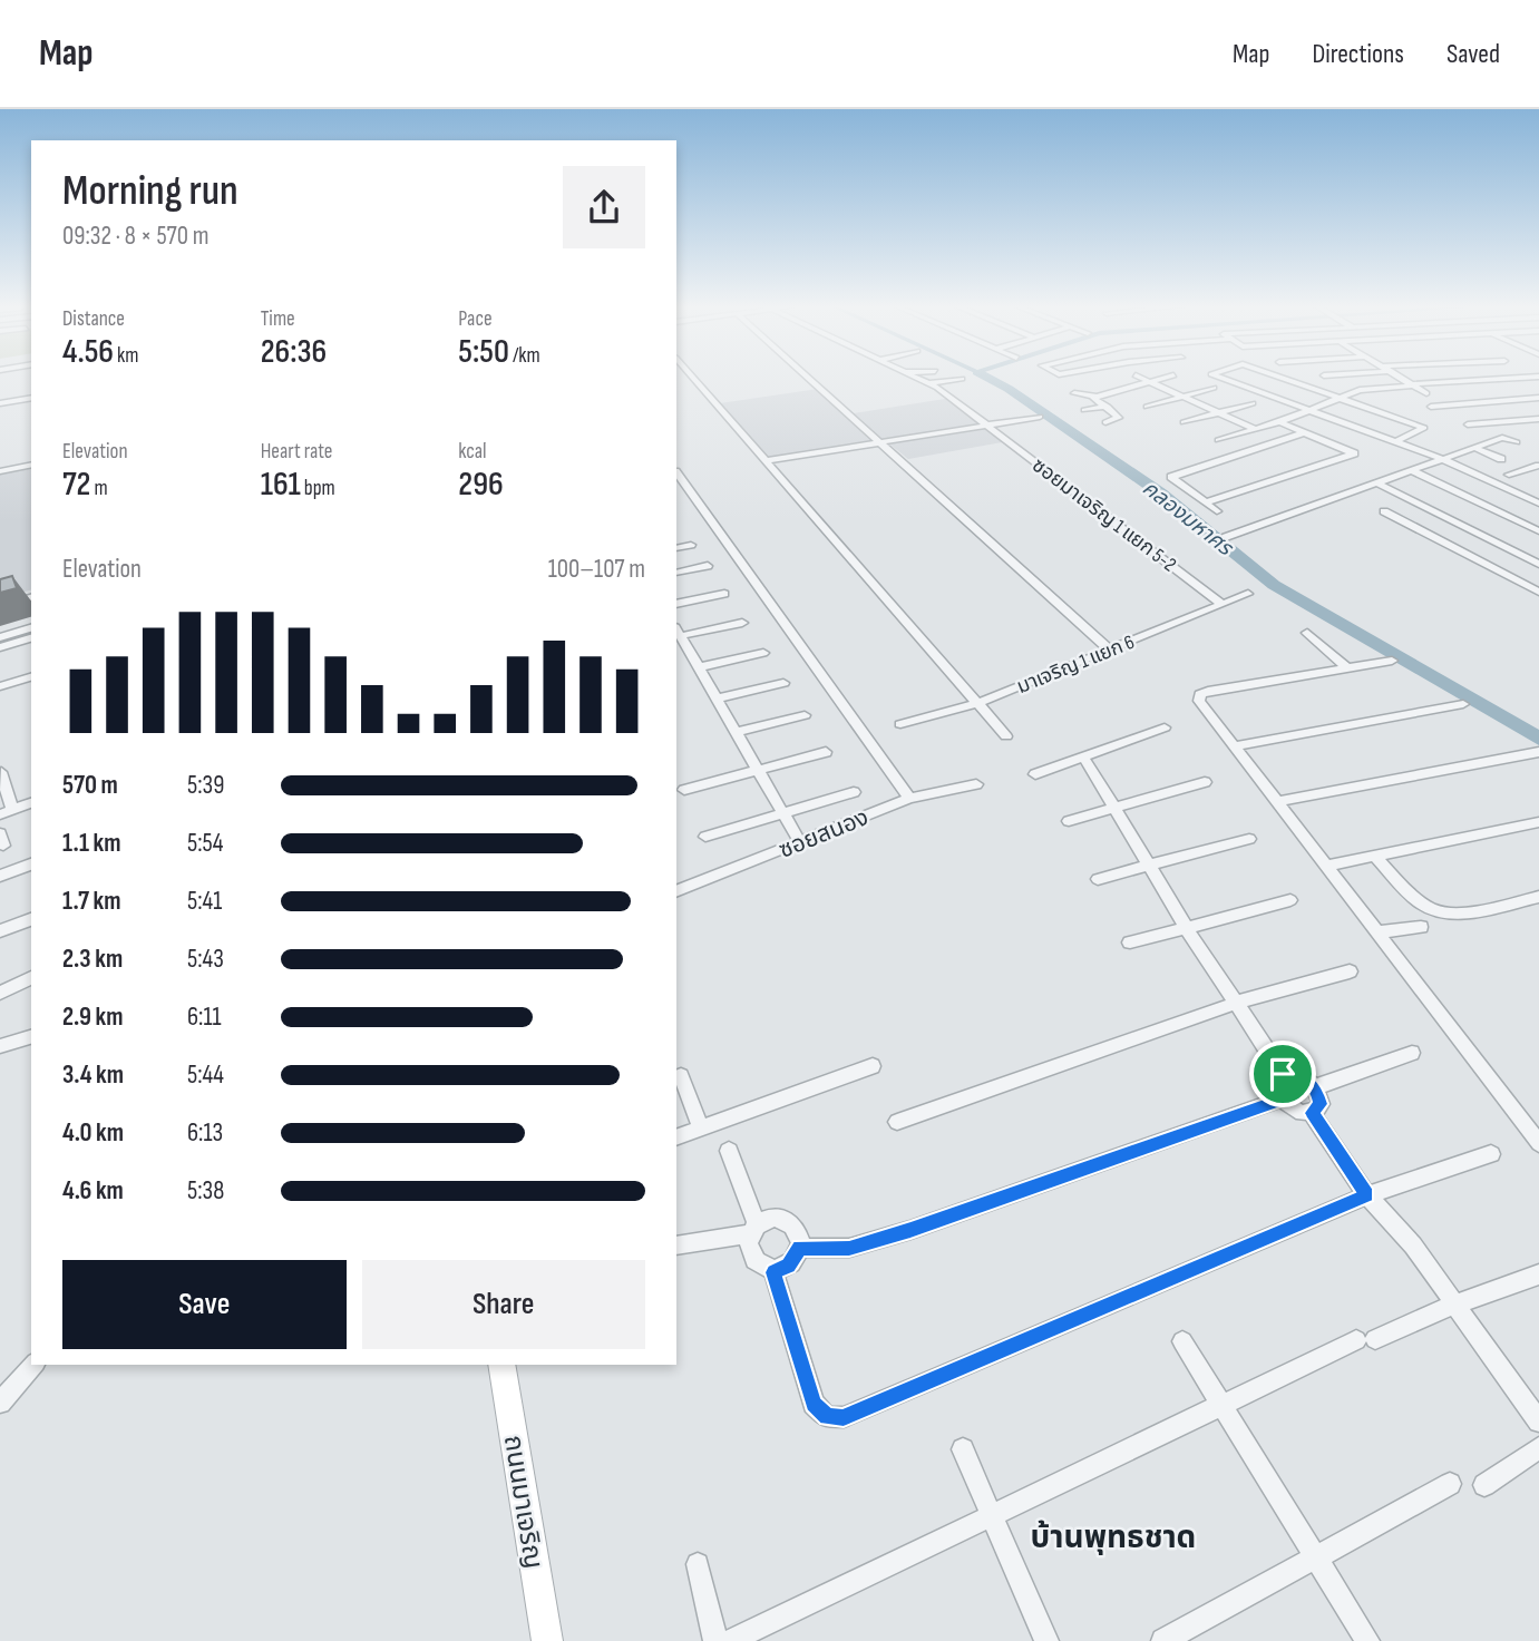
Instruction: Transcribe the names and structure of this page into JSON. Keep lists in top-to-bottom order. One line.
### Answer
{"streets":{"main road":["ถนนมาเจริญ"],"street":["ซอยมาเจริญ 1 แยก 5-2","มาเจริญ 1 แยก 6","ซอยสนอง"]},"crossings":[["ซอยมาเจริญ 1 แยก 5-2","มาเจริญ 1 แยก 6"]],"districts":["บ้านพุทธชาด"],"water":["คลองมหาศร"],"page":{"header":"Map","nav":["Map","Directions","Saved"],"heading":["Morning run","09:32 · 8 × 570 m"],"stats":[["Distance","4.56 km"],["Time","26:36"],["Pace","5:50 /km"],["Elevation","72 m"],["Heart rate","161 bpm"],["kcal","296"]],"chart":["Elevation","100–107 m"],"list":[{"name":"570 m","note":"5:39"},{"name":"1.1 km","note":"5:54"},{"name":"1.7 km","note":"5:41"},{"name":"2.3 km","note":"5:43"},{"name":"2.9 km","note":"6:11"},{"name":"3.4 km","note":"5:44"},{"name":"4.0 km","note":"6:13"},{"name":"4.6 km","note":"5:38"}],"buttons":["Save","Share"]}}
